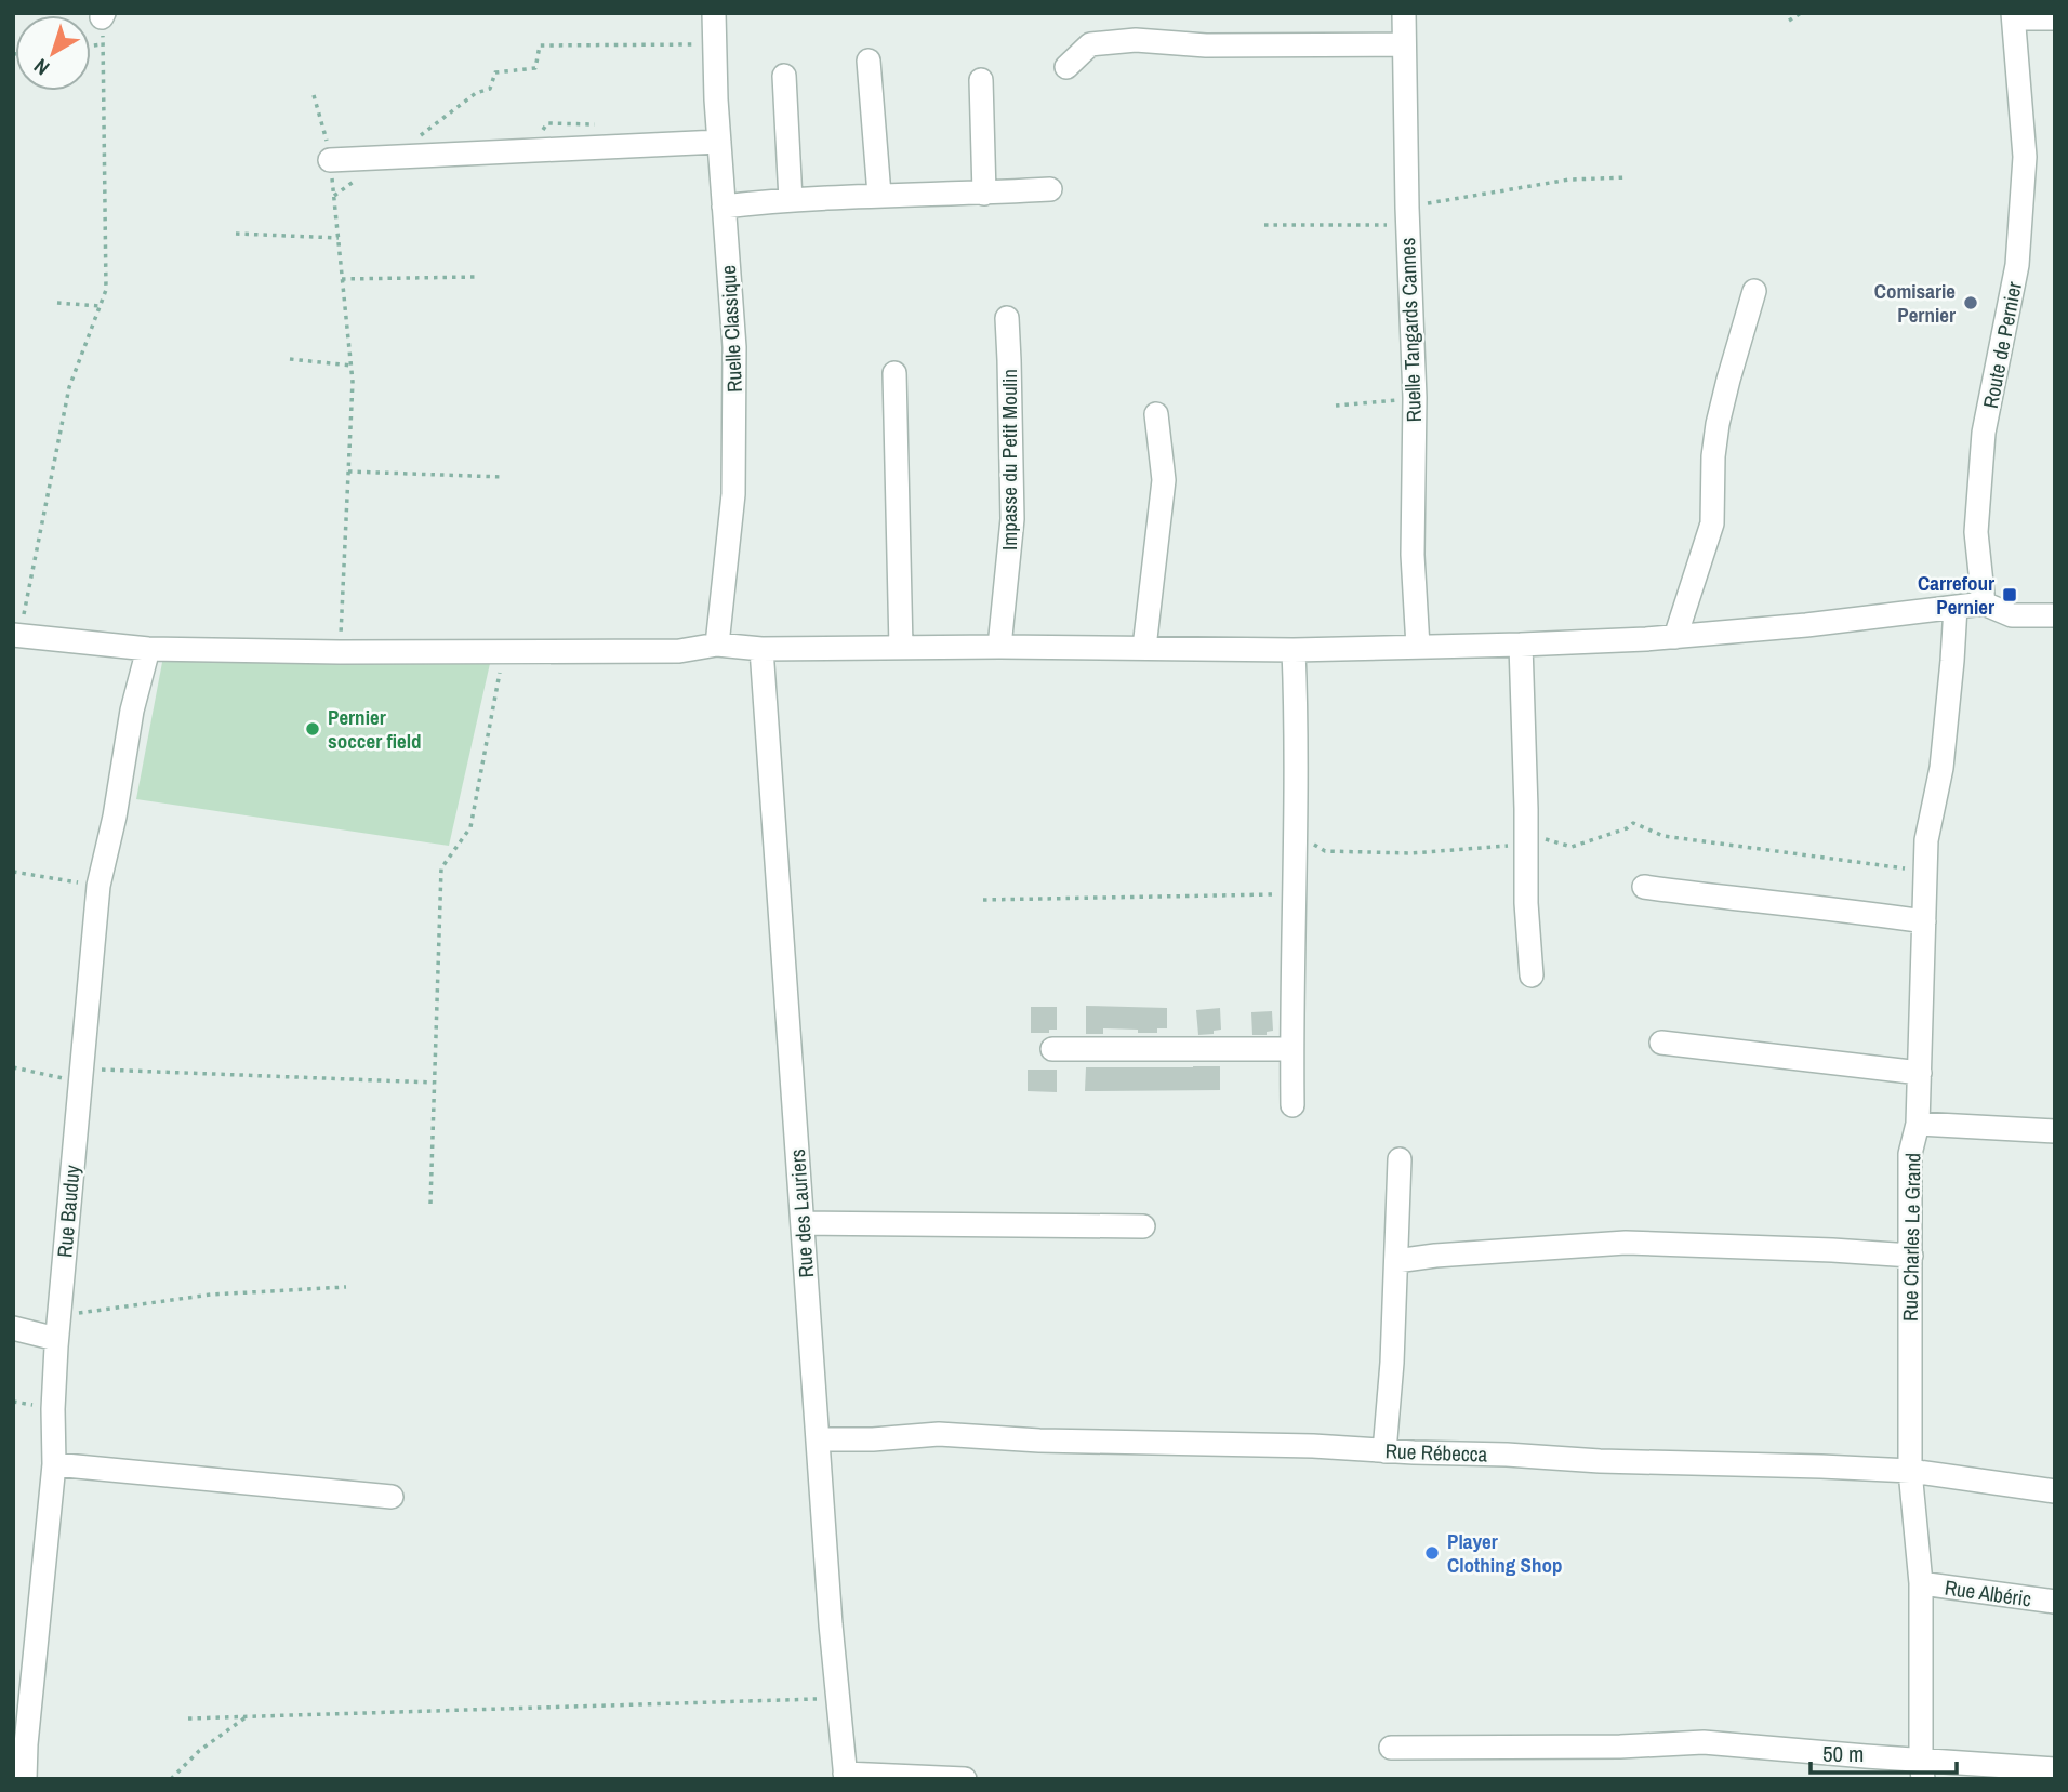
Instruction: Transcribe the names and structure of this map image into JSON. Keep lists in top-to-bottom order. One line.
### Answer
{"streets":{"street":["Ruelle Classique","Ruelle Tangards Cannes","Route de Pernier","Impasse du Petit Moulin","Rue Bauduy","Rue des Lauriers","Rue Charles Le Grand","Rue Rébecca","Rue Albéric"]},"crossings":[["Rue des Lauriers","Rue Rébecca"],["Rue Charles Le Grand","Rue Rébecca"],["Rue Charles Le Grand","Rue Albéric"]],"places":{"other":["Comisarie Pernier","Pernier soccer field","Player Clothing Shop"],"transit":["Carrefour Pernier"]},"scale_bar":"50 m","north":"bottom left"}
